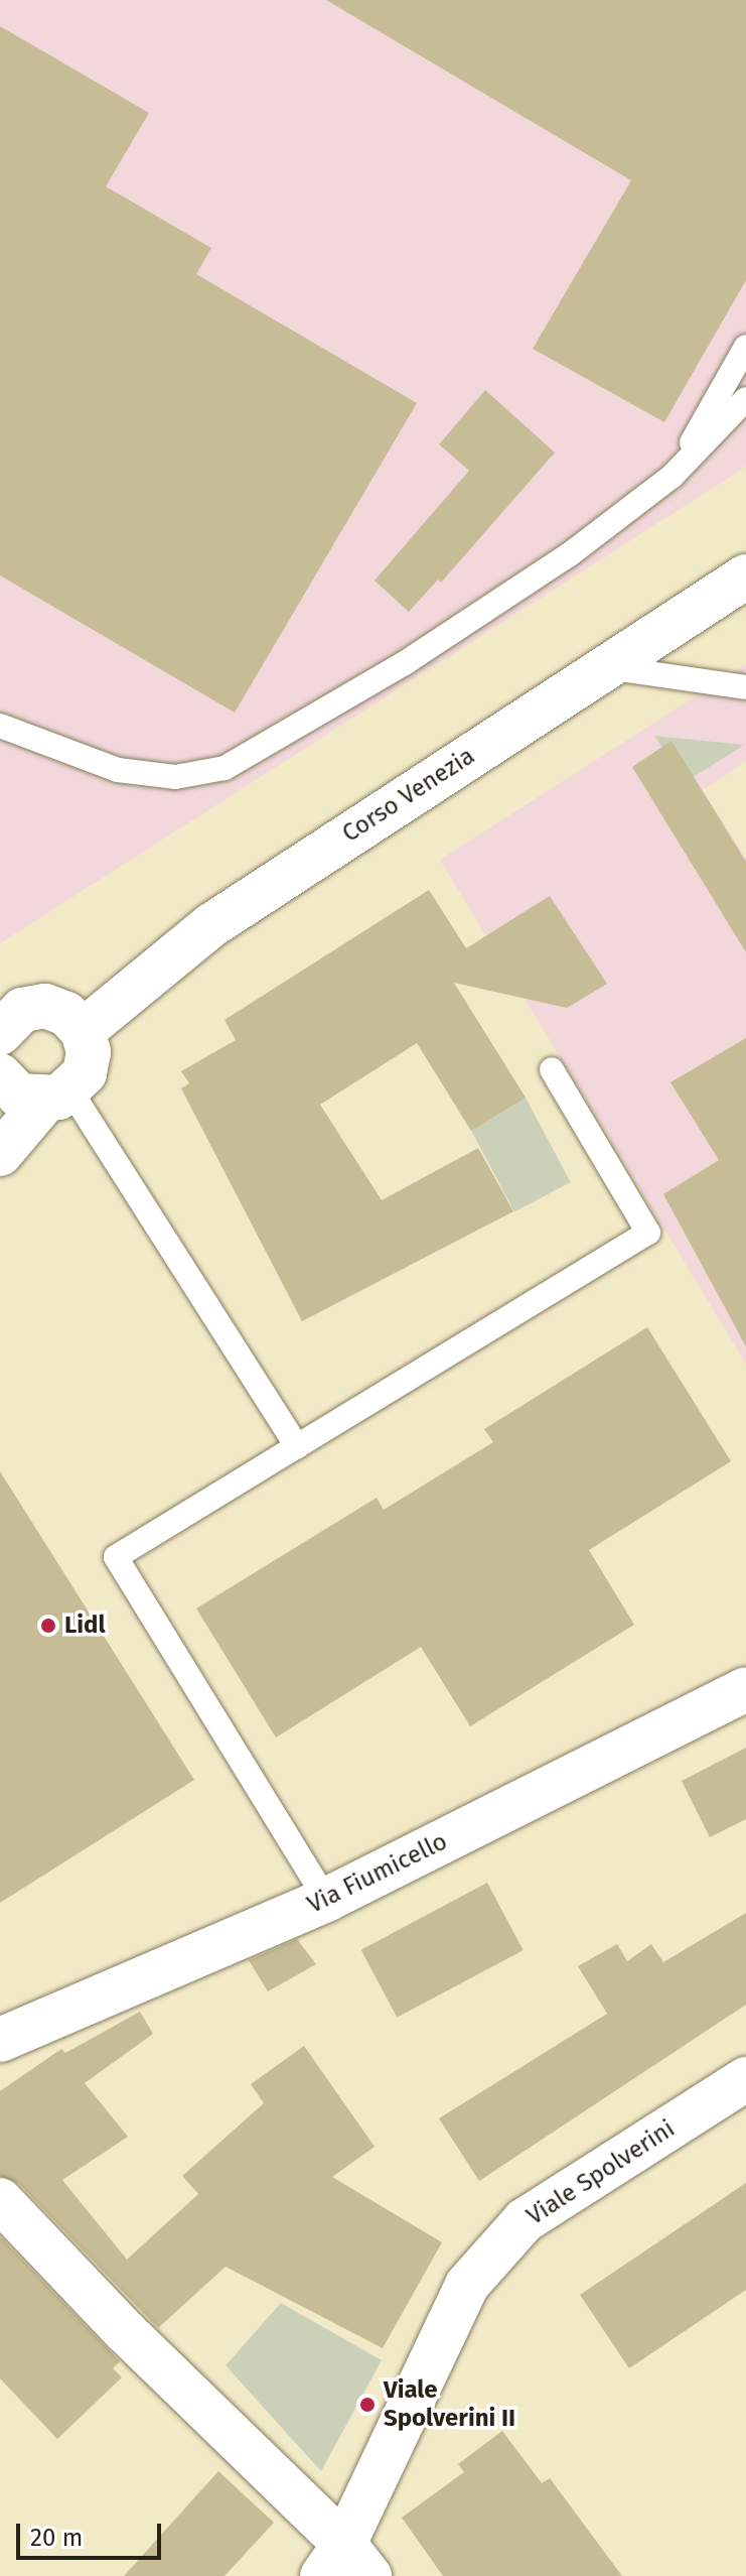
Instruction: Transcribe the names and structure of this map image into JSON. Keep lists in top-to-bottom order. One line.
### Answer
{"streets":{"street":["Corso Venezia","Via Fiumicello","Viale Spolverini"]},"places":["Lidl","Viale Spolverini II"],"scale_bar":"20 m"}
